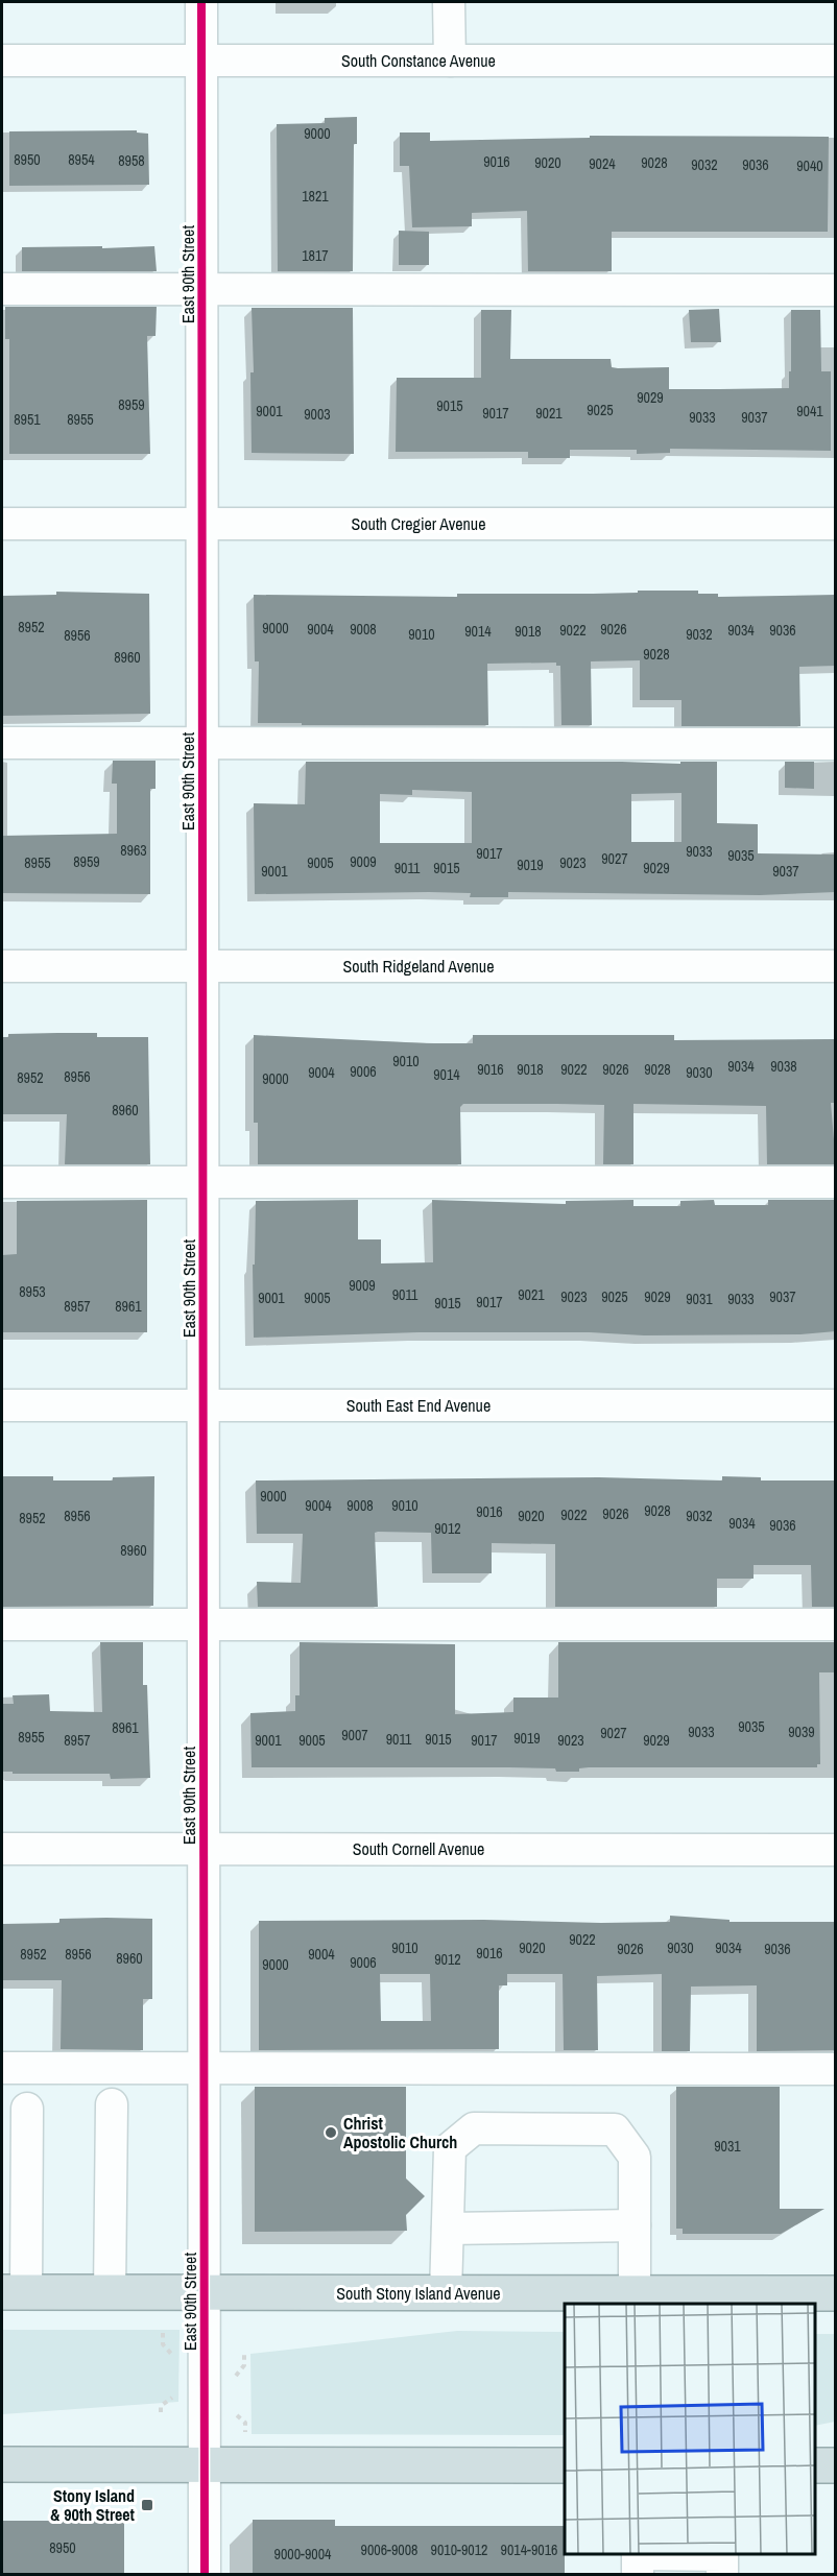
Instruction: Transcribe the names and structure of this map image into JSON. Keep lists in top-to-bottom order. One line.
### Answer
{"streets":{"highway":["South Stony Island Avenue"],"street":["South Constance Avenue","East 90th Street","South Cregier Avenue","South Ridgeland Avenue","South East End Avenue","South Cornell Avenue"]},"crossings":[["South Constance Avenue","East 90th Street"],["East 90th Street","South Cregier Avenue"],["East 90th Street","South Ridgeland Avenue"],["East 90th Street","South East End Avenue"],["East 90th Street","South Cornell Avenue"],["East 90th Street","South Stony Island Avenue"]],"places":{"other":["Christ Apostolic Church"],"transit":["Stony Island & 90th Street"]},"house_numbers":["9000","8950","8954","8958","9016","9020","9028","9024","9032","9036","9040","1821","1817","9029","8959","9015","9025","9001","9041","9017","9021","9003","9033","9037","8951","8955","8952","9000","9004","9008","9026","9022","9034","9036","9014","9018","9010","9032","8956","9028","8960","8963","9033","9017","9035","9027","8959","9009","8955","9005","9023","9019","9011","9015","9029","9001","9037","9010","9034","9038","9016","9018","9022","9026","9028","9006","9004","9030","9014","8956","8952","9000","8960","9009","8953","9011","9021","9023","9025","9029","9037","9001","9005","9031","9033","9017","9015","8957","8961","9000","9004","9008","9010","9028","9016","9026","9022","8956","9020","9032","8952","9034","9036","9012","8960","9035","8961","9033","9039","9027","9007","8955","9019","9011","9015","8957","9001","9005","9017","9023","9029","9022","9010","9020","9030","9034","9026","9036","9016","8952","8956","9004","8960","9012","9006","9000","9031","8950","9006-9008","9010-9012","9014-9016","9000-9004"]}
